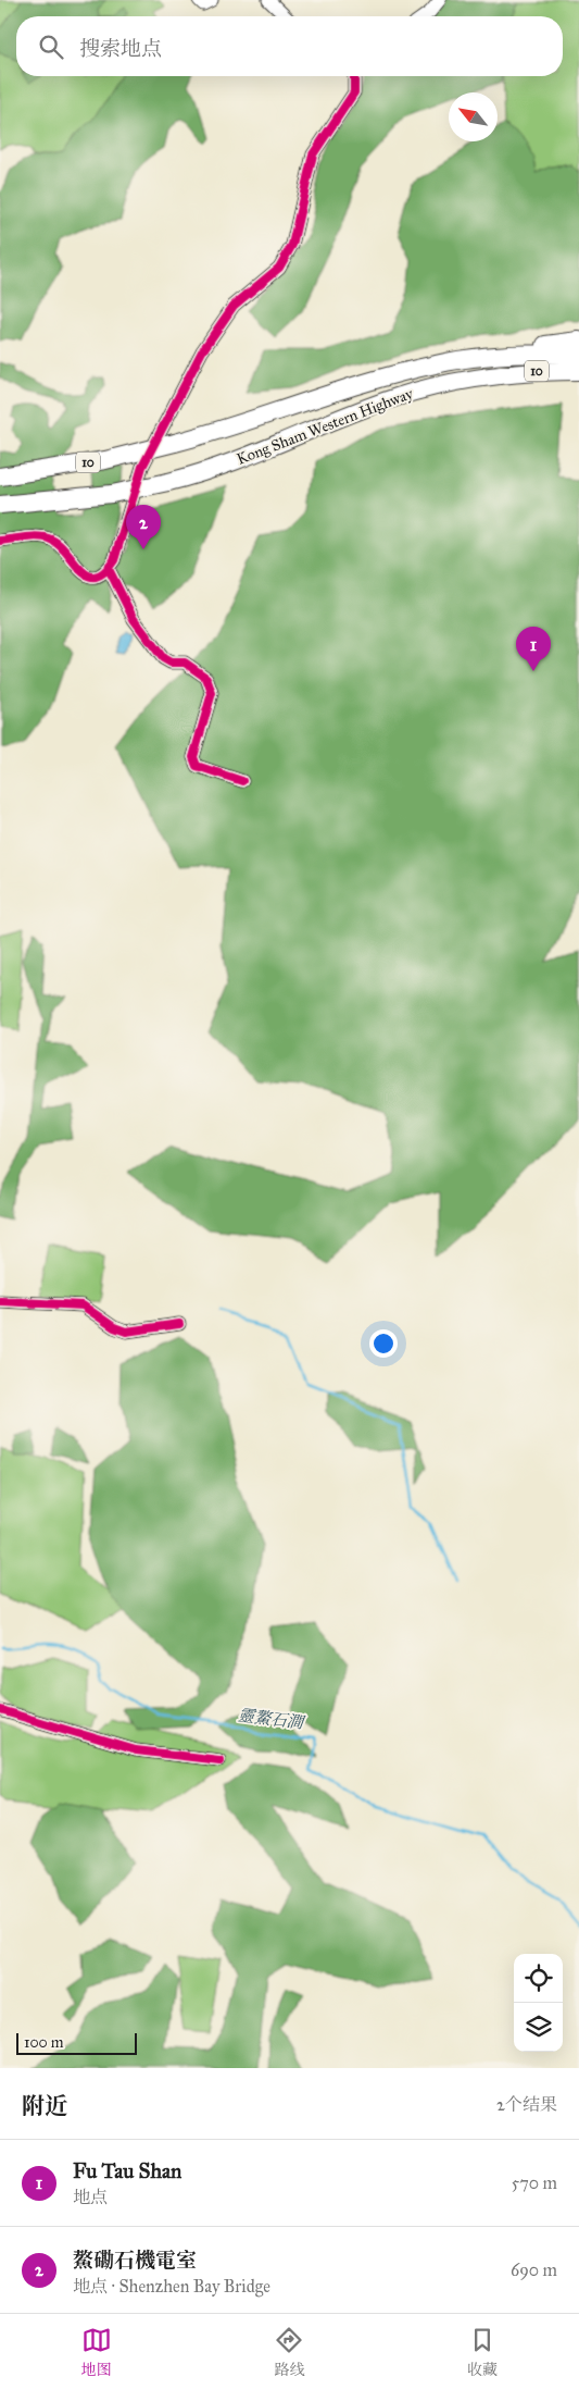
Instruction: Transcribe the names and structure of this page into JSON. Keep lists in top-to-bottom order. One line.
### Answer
{"streets":{"highway":["10","Kong Sham Western Highway"]},"water":["靈鰲石澗"],"scale_bar":"100 m","north":"top left","page":{"search":"搜索地点","pins":["2","1"],"scale":"100 m","heading":["附近","2个结果"],"list":[{"mark":"1","name":"Fu Tau Shan","note":"地点","value":"570 m"},{"mark":"2","name":"鰲磡石機電室","note":"地点 · Shenzhen Bay Bridge","value":"690 m"}],"nav":["地图","路线","收藏"]}}
